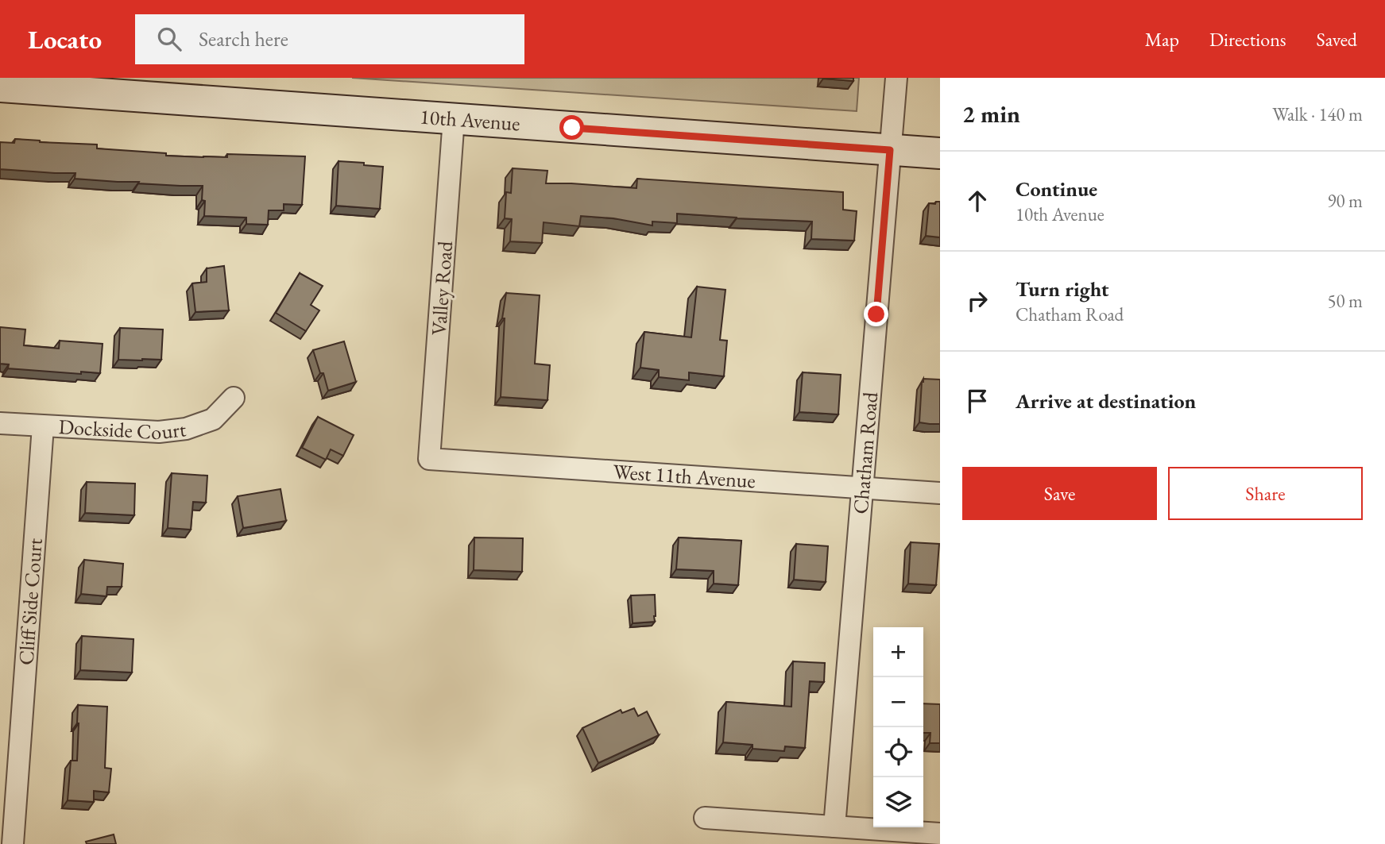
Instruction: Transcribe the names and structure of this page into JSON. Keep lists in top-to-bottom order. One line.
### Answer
{"streets":{"street":["10th Avenue","Valley Road","Dockside Court","Chatham Road","West 11th Avenue","Cliff Side Court"]},"crossings":[["10th Avenue","Valley Road"],["10th Avenue","Chatham Road"],["Valley Road","West 11th Avenue"],["Dockside Court","Cliff Side Court"],["Chatham Road","West 11th Avenue"]],"page":{"header":"Locato","search":"Search here","nav":["Map","Directions","Saved"],"heading":["2 min","Walk · 140 m"],"list":[["Continue","10th Avenue","90 m"],["Turn right","Chatham Road","50 m"],"Arrive at destination"],"buttons":["Save","Share"],"map_buttons":["+","−"]}}
